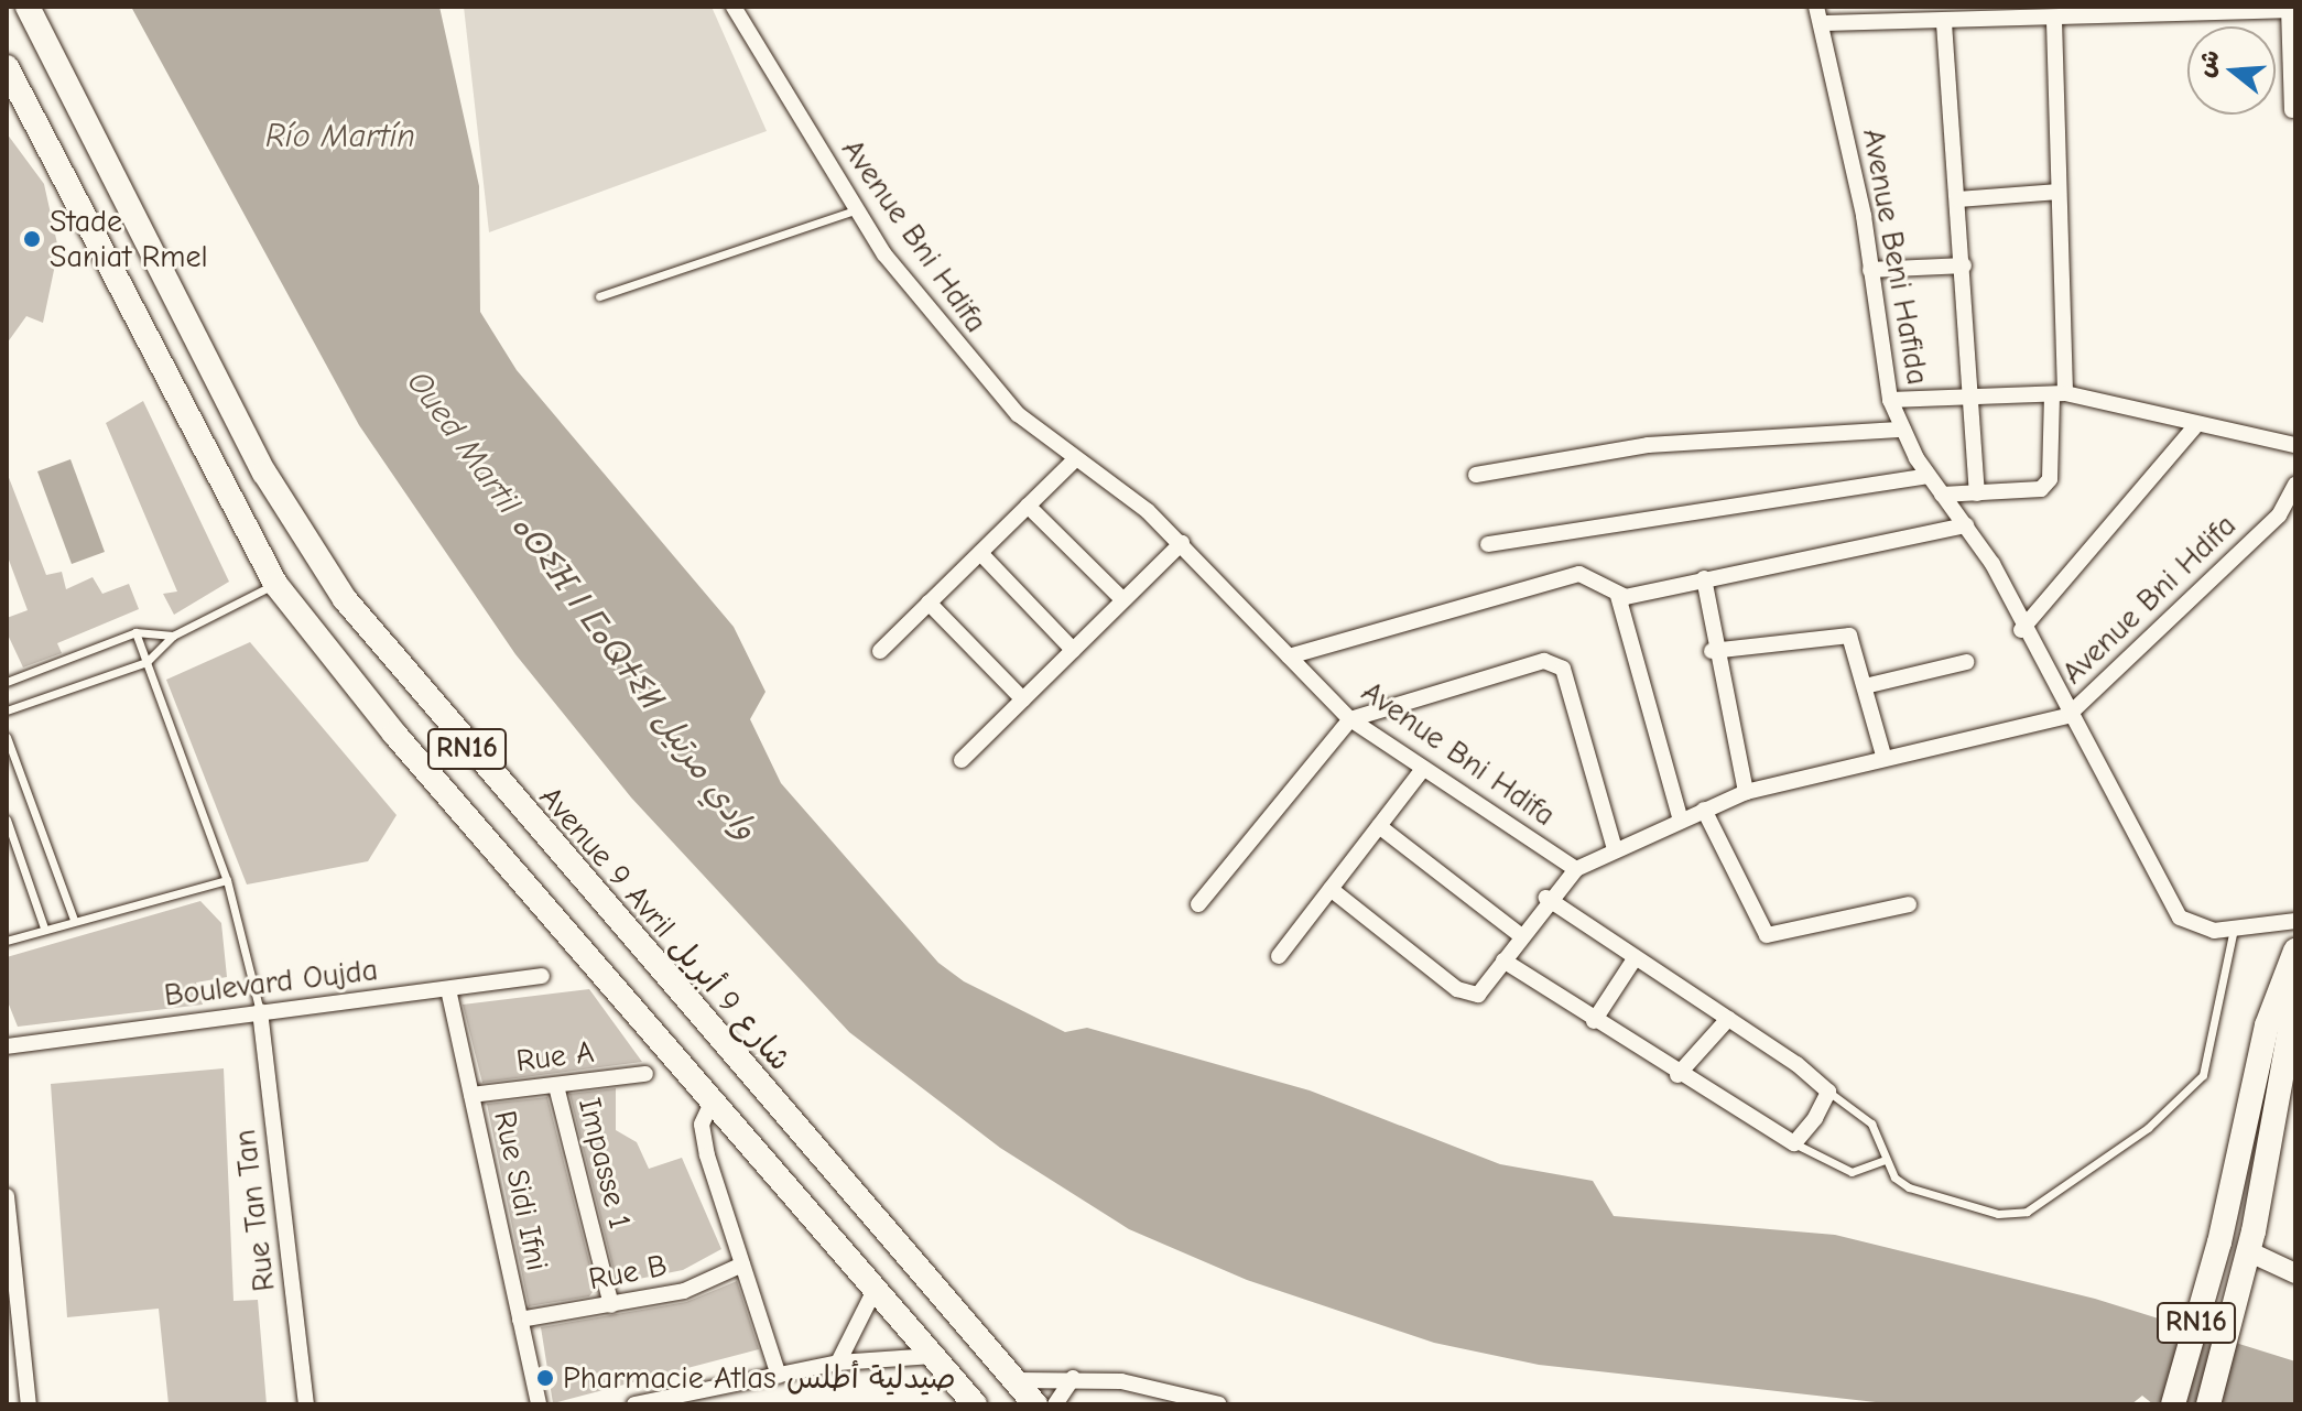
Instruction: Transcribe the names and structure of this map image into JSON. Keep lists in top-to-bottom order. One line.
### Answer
{"streets":{"main road":["RN16","Avenue 9 Avril شارع 9 أبريل"],"street":["Avenue Bni Hdifa","Avenue Beni Hafida","Boulevard Oujda","Rue A","Impasse 1","Rue Sidi Ifni","Rue Tan Tan","Rue B"]},"crossings":[["Avenue Bni Hdifa","Avenue Beni Hafida"],["Boulevard Oujda","Rue Sidi Ifni"],["Boulevard Oujda","Rue Tan Tan"],["Rue A","Impasse 1"],["Rue A","Rue Sidi Ifni"],["Impasse 1","Rue B"],["Rue Sidi Ifni","Rue B"]],"water":["Río Martín","Oued Martil ⴰⵙⵉⴼ ⵏ ⵎⴰⵕⵜⵉⵍ وادي مرتيل"],"places":["Stade Saniat Rmel","Pharmacie Atlas صيدلية أطلس"],"north":"left"}
